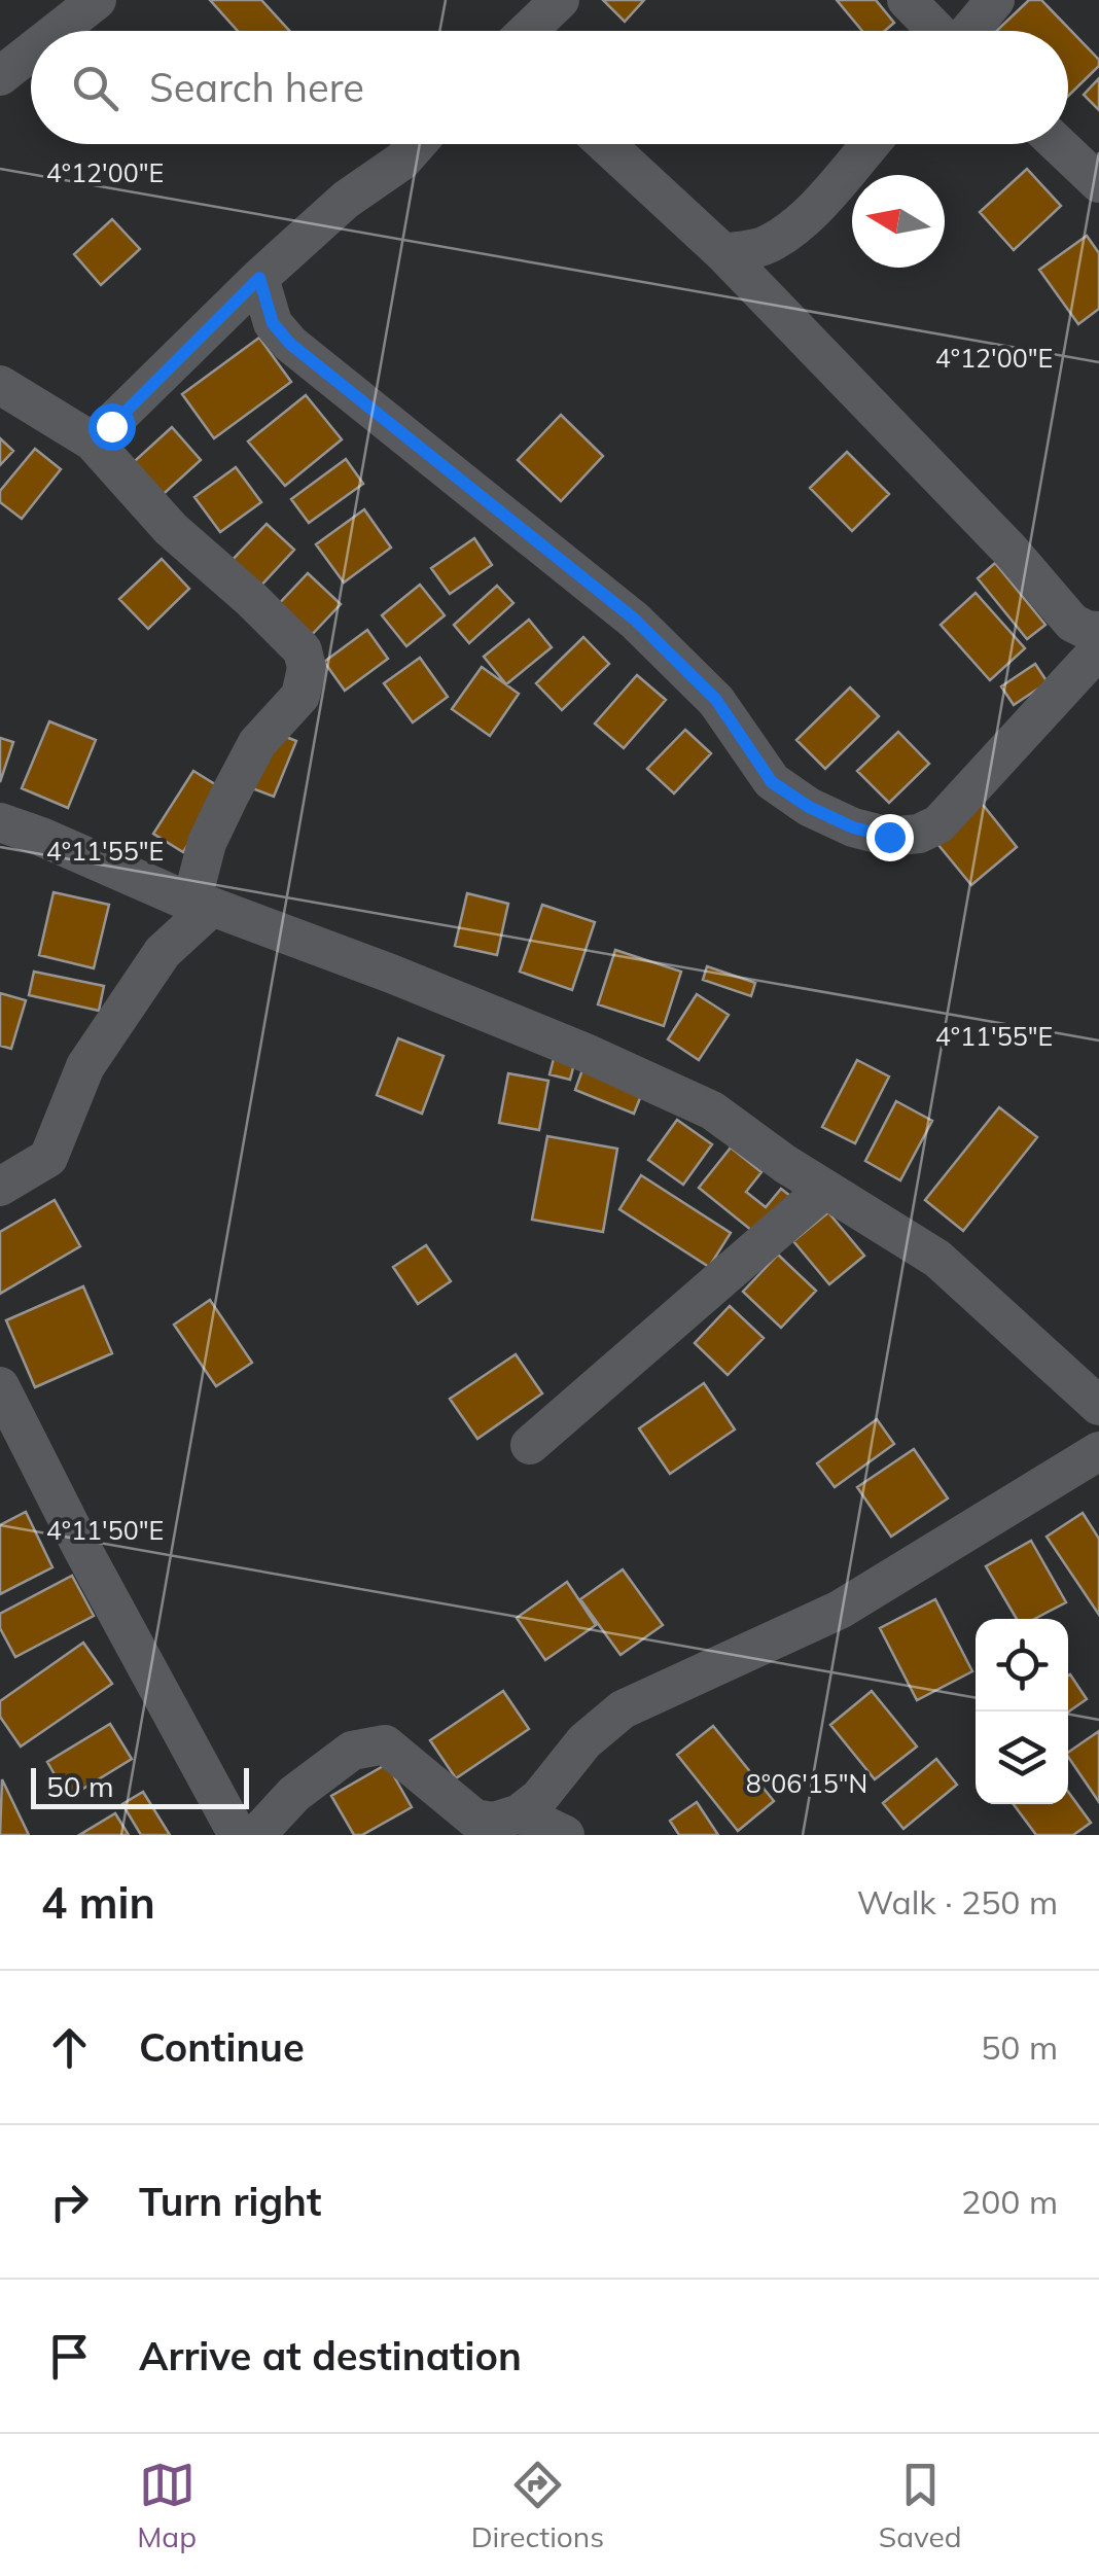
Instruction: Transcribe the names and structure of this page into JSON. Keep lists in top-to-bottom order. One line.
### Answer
{"scale_bar":"50 m","north":"left","page":{"search":"Search here","scale":"50 m","heading":["4 min","Walk · 250 m"],"list":[["Continue","50 m"],["Turn right","200 m"],"Arrive at destination"],"nav":["Map","Directions","Saved"]},"coordinates":["4°12'00\"E","4°11'55\"E","4°11'50\"E","8°06'15\"N"]}
